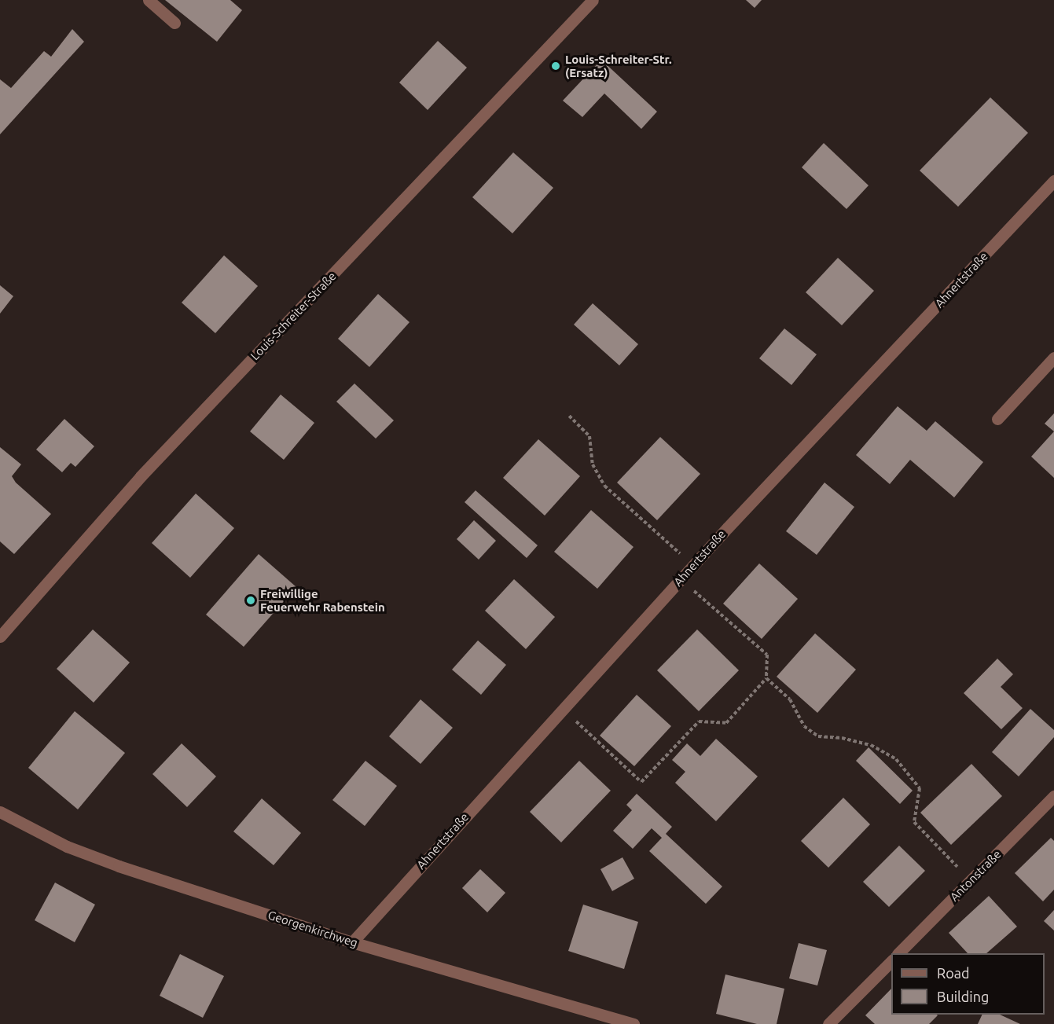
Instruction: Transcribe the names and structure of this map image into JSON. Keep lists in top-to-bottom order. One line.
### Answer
{"streets":{"street":["Ahnertstraße","Louis-Schreiter-Straße","Antonstraße","Georgenkirchweg"]},"crossings":[["Ahnertstraße","Georgenkirchweg"]],"places":["Louis-Schreiter-Str. (Ersatz)","Freiwillige Feuerwehr Rabenstein"],"legend":["Road","Building"]}
